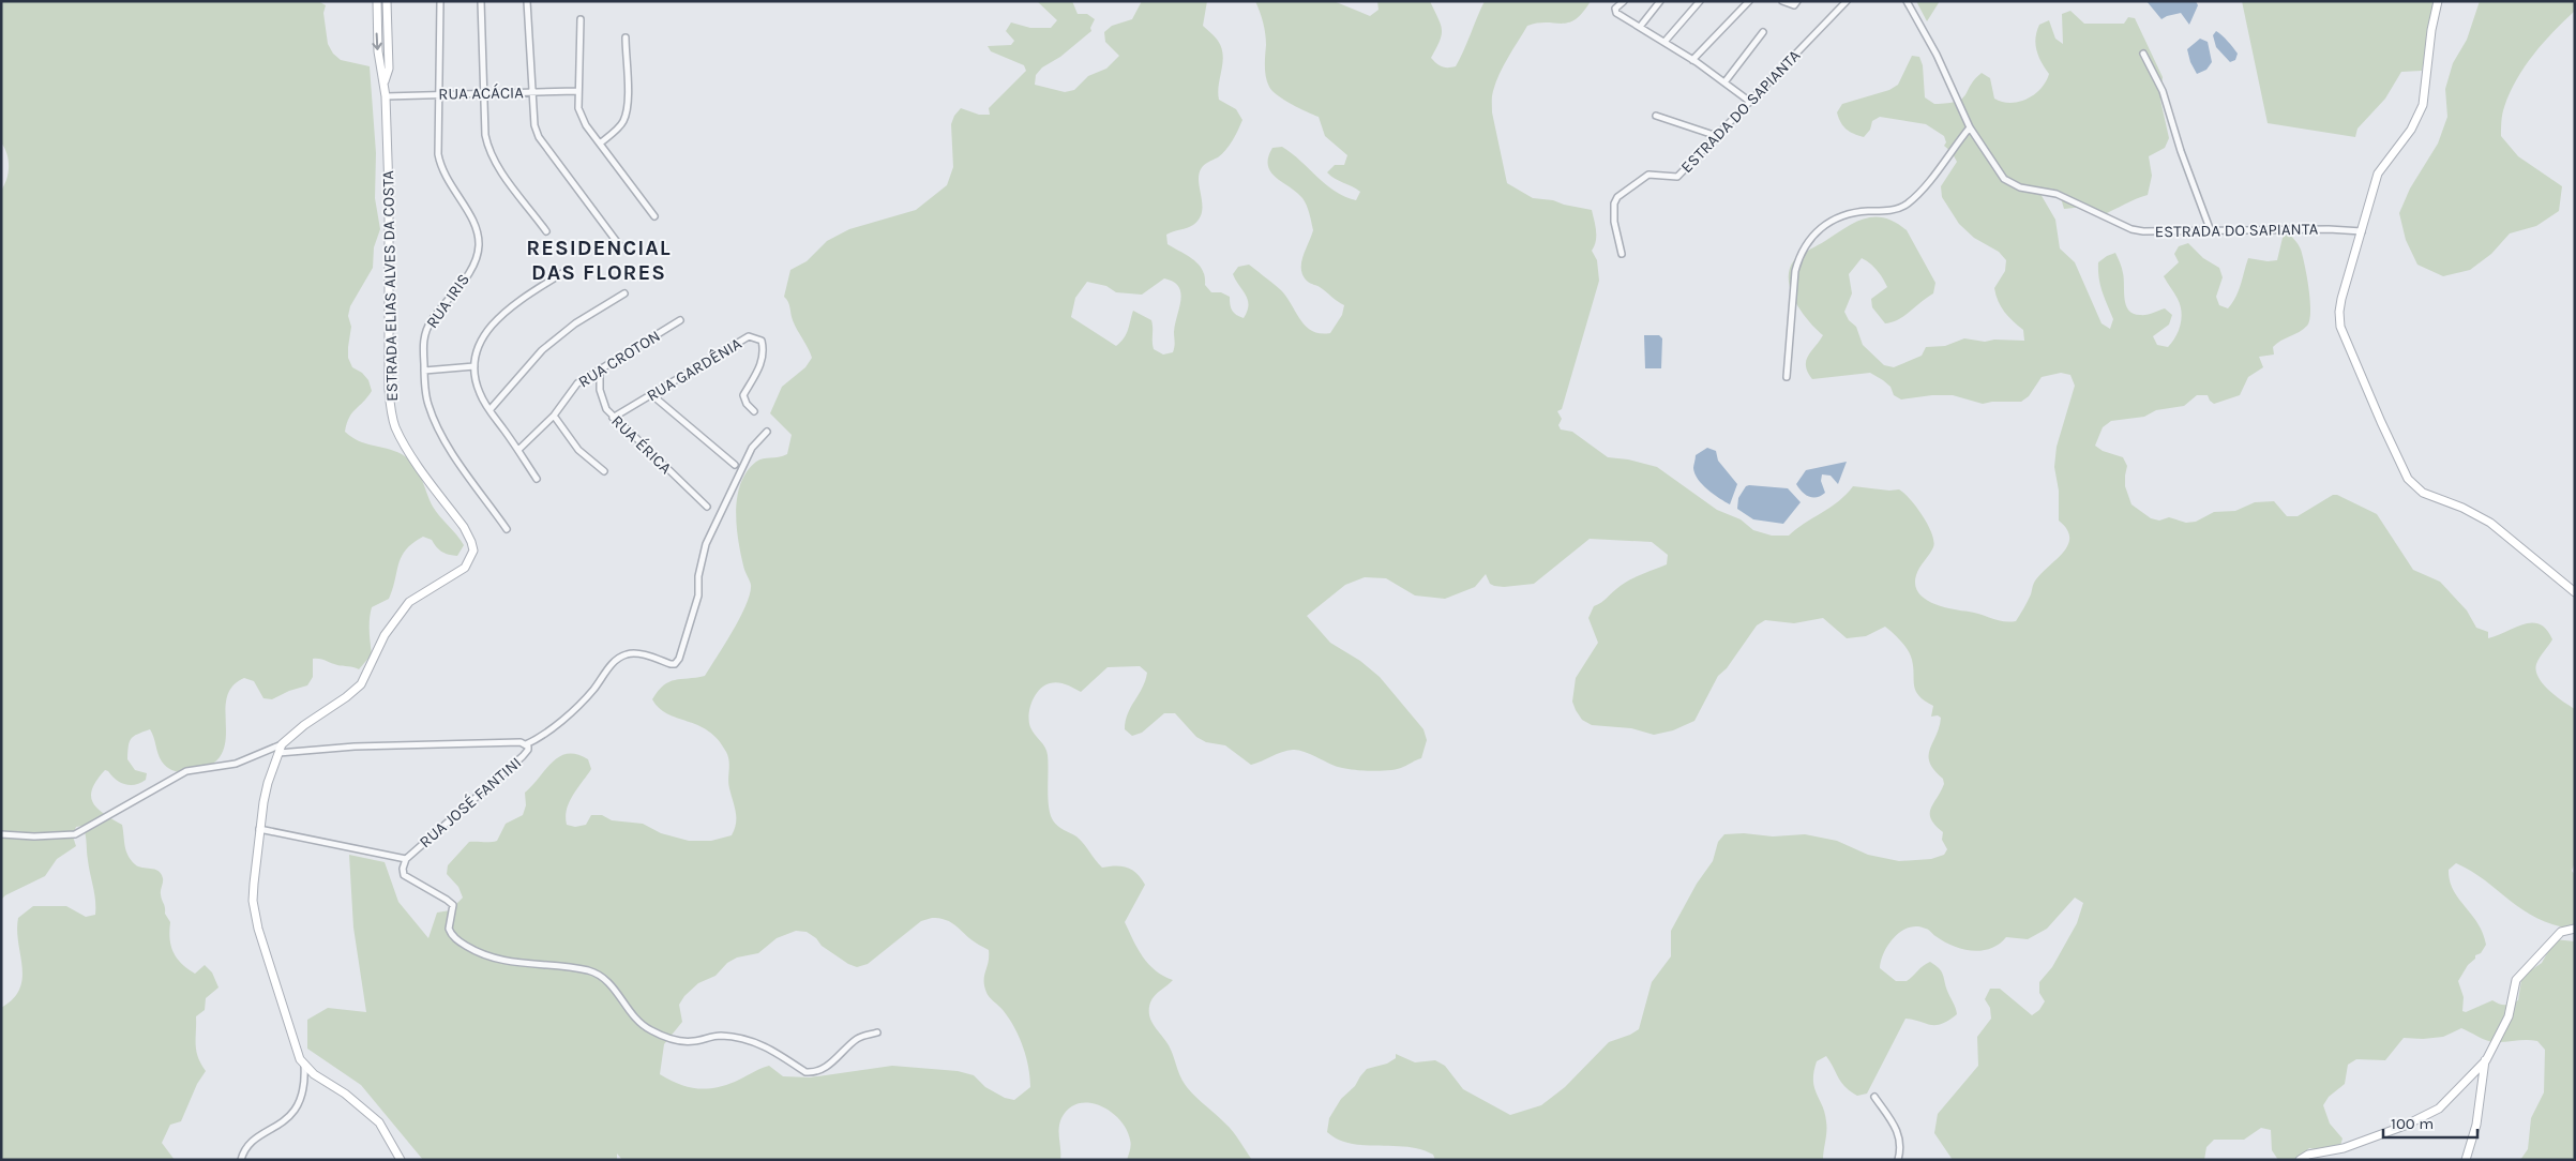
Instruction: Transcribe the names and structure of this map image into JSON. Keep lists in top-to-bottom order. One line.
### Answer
{"streets":{"street":["RUA ACÁCIA","ESTRADA DO SAPIANTA","ESTRADA ELIAS ALVES DA COSTA","RUA IRIS","RUA CROTON","RUA GARDÊNIA","RUA ÉRICA","RUA JOSÉ FANTINI"]},"crossings":[["RUA ACÁCIA","ESTRADA ELIAS ALVES DA COSTA"],["RUA ACÁCIA","RUA IRIS"],["ESTRADA ELIAS ALVES DA COSTA","RUA JOSÉ FANTINI"],["RUA CROTON","RUA ÉRICA"],["RUA GARDÊNIA","RUA ÉRICA"]],"districts":["RESIDENCIAL DAS FLORES"],"scale_bar":"100 m"}
